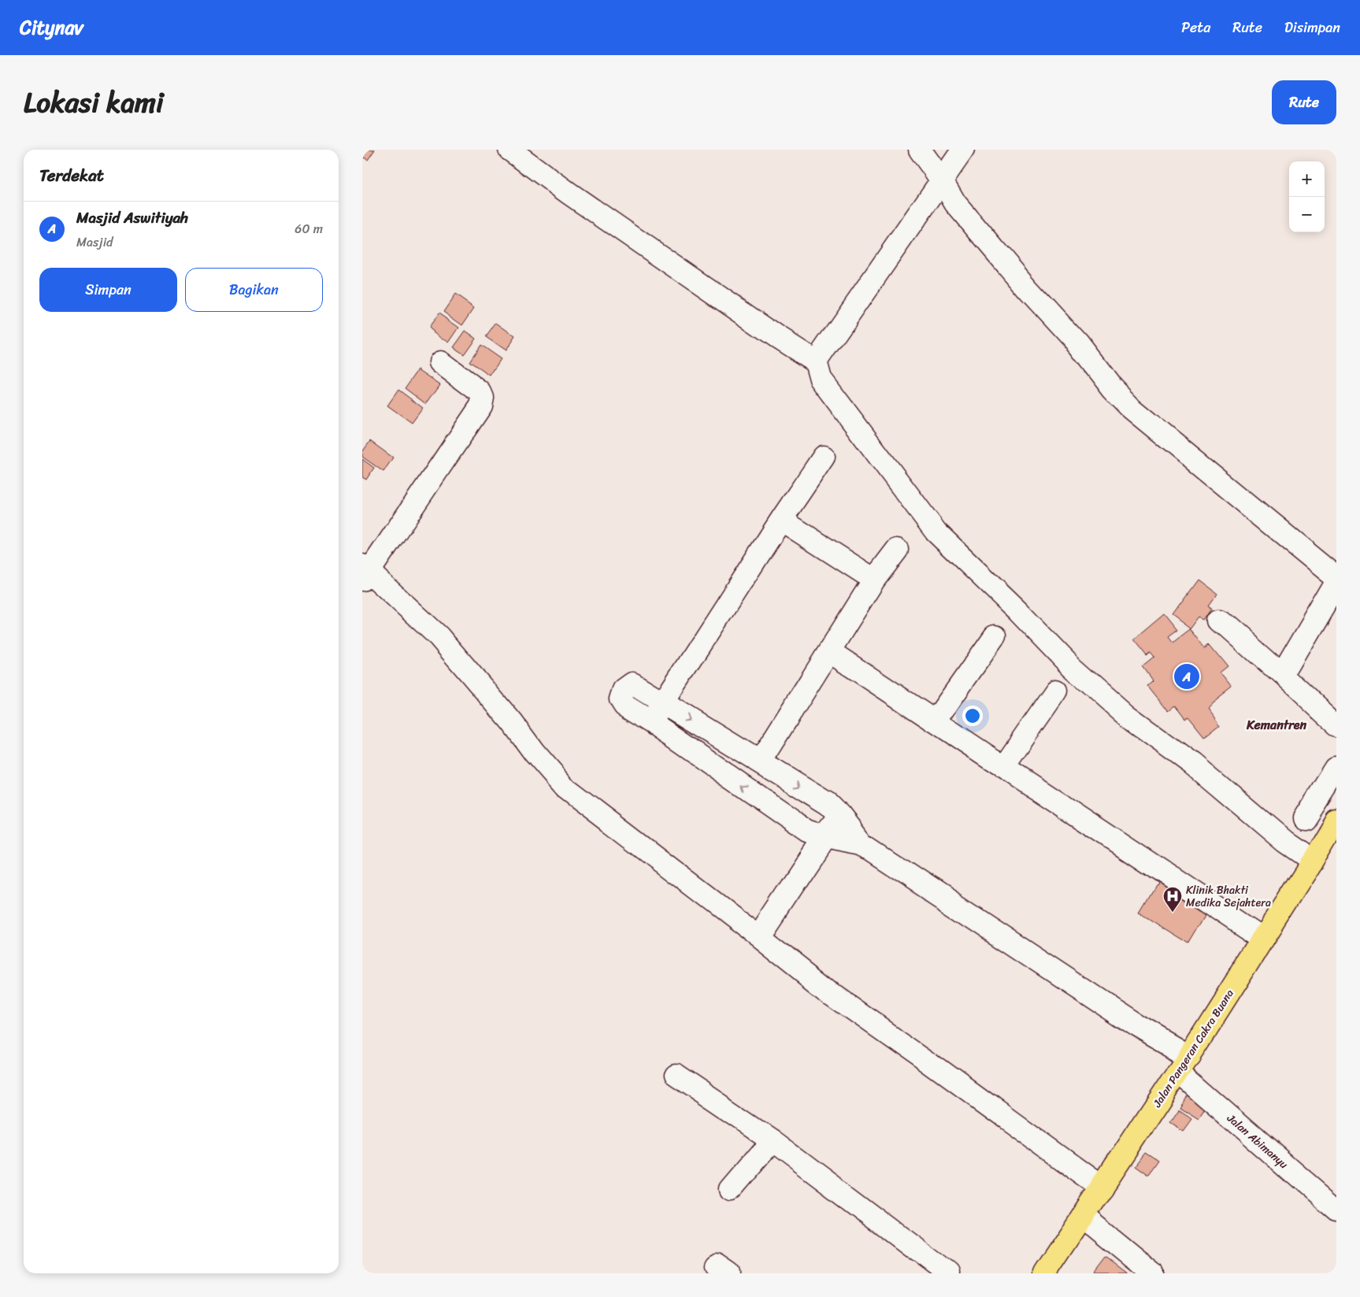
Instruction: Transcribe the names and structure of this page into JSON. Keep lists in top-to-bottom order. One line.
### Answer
{"streets":{"main road":["Jalan Pangeran Cakra Buana"],"street":["Jalan Abimanyu"]},"crossings":[["Jalan Pangeran Cakra Buana","Jalan Abimanyu"]],"districts":["Kemantren"],"places":{"hospital":["Klinik Bhakti Medika Sejahtera"]},"page":{"header":"Citynav","nav":["Peta","Rute","Disimpan"],"title":"Lokasi kami","buttons":["Rute",["Simpan","Bagikan"]],"heading":"Terdekat","map_buttons":["+","−"],"list":[{"mark":"A","name":"Masjid Aswitiyah","note":"Masjid","value":"60 m"}],"pins":"A"}}
